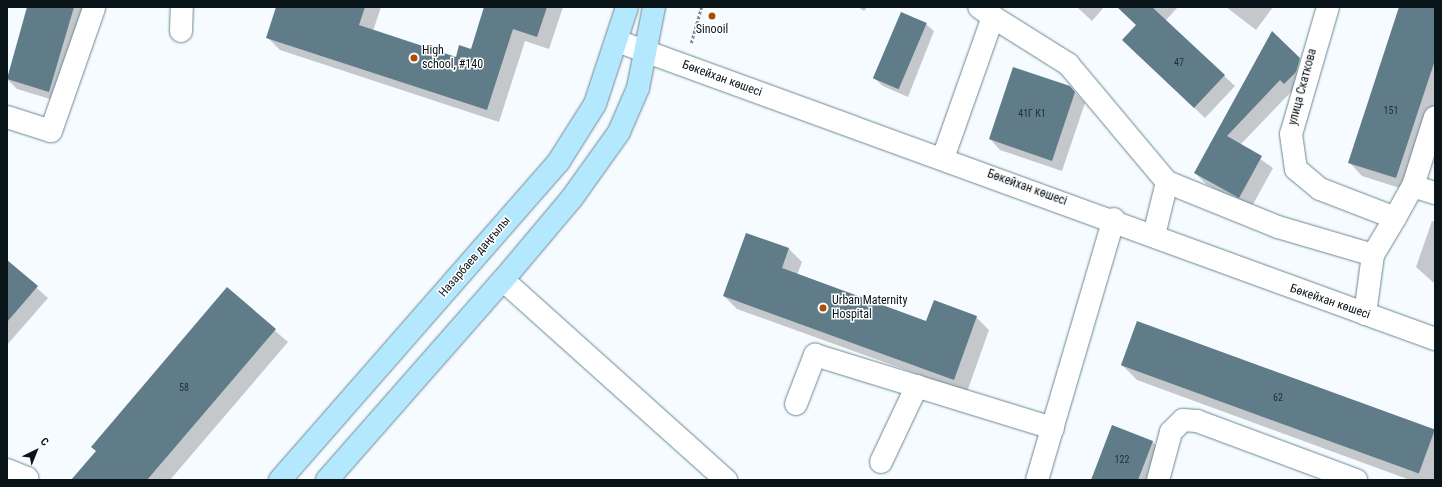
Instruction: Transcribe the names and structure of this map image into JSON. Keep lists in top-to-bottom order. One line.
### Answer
{"streets":{"main road":["Назарбаев даңғылы"],"street":["Бөкейхан көшесі","улица Скаткова"]},"crossings":[["Бөкейхан көшесі","Назарбаев даңғылы"]],"places":["Sinooil","High school, #140","Urban Maternity Hospital"],"house_numbers":["47","151","41Г К1","58","62","122"],"north":"top right"}
